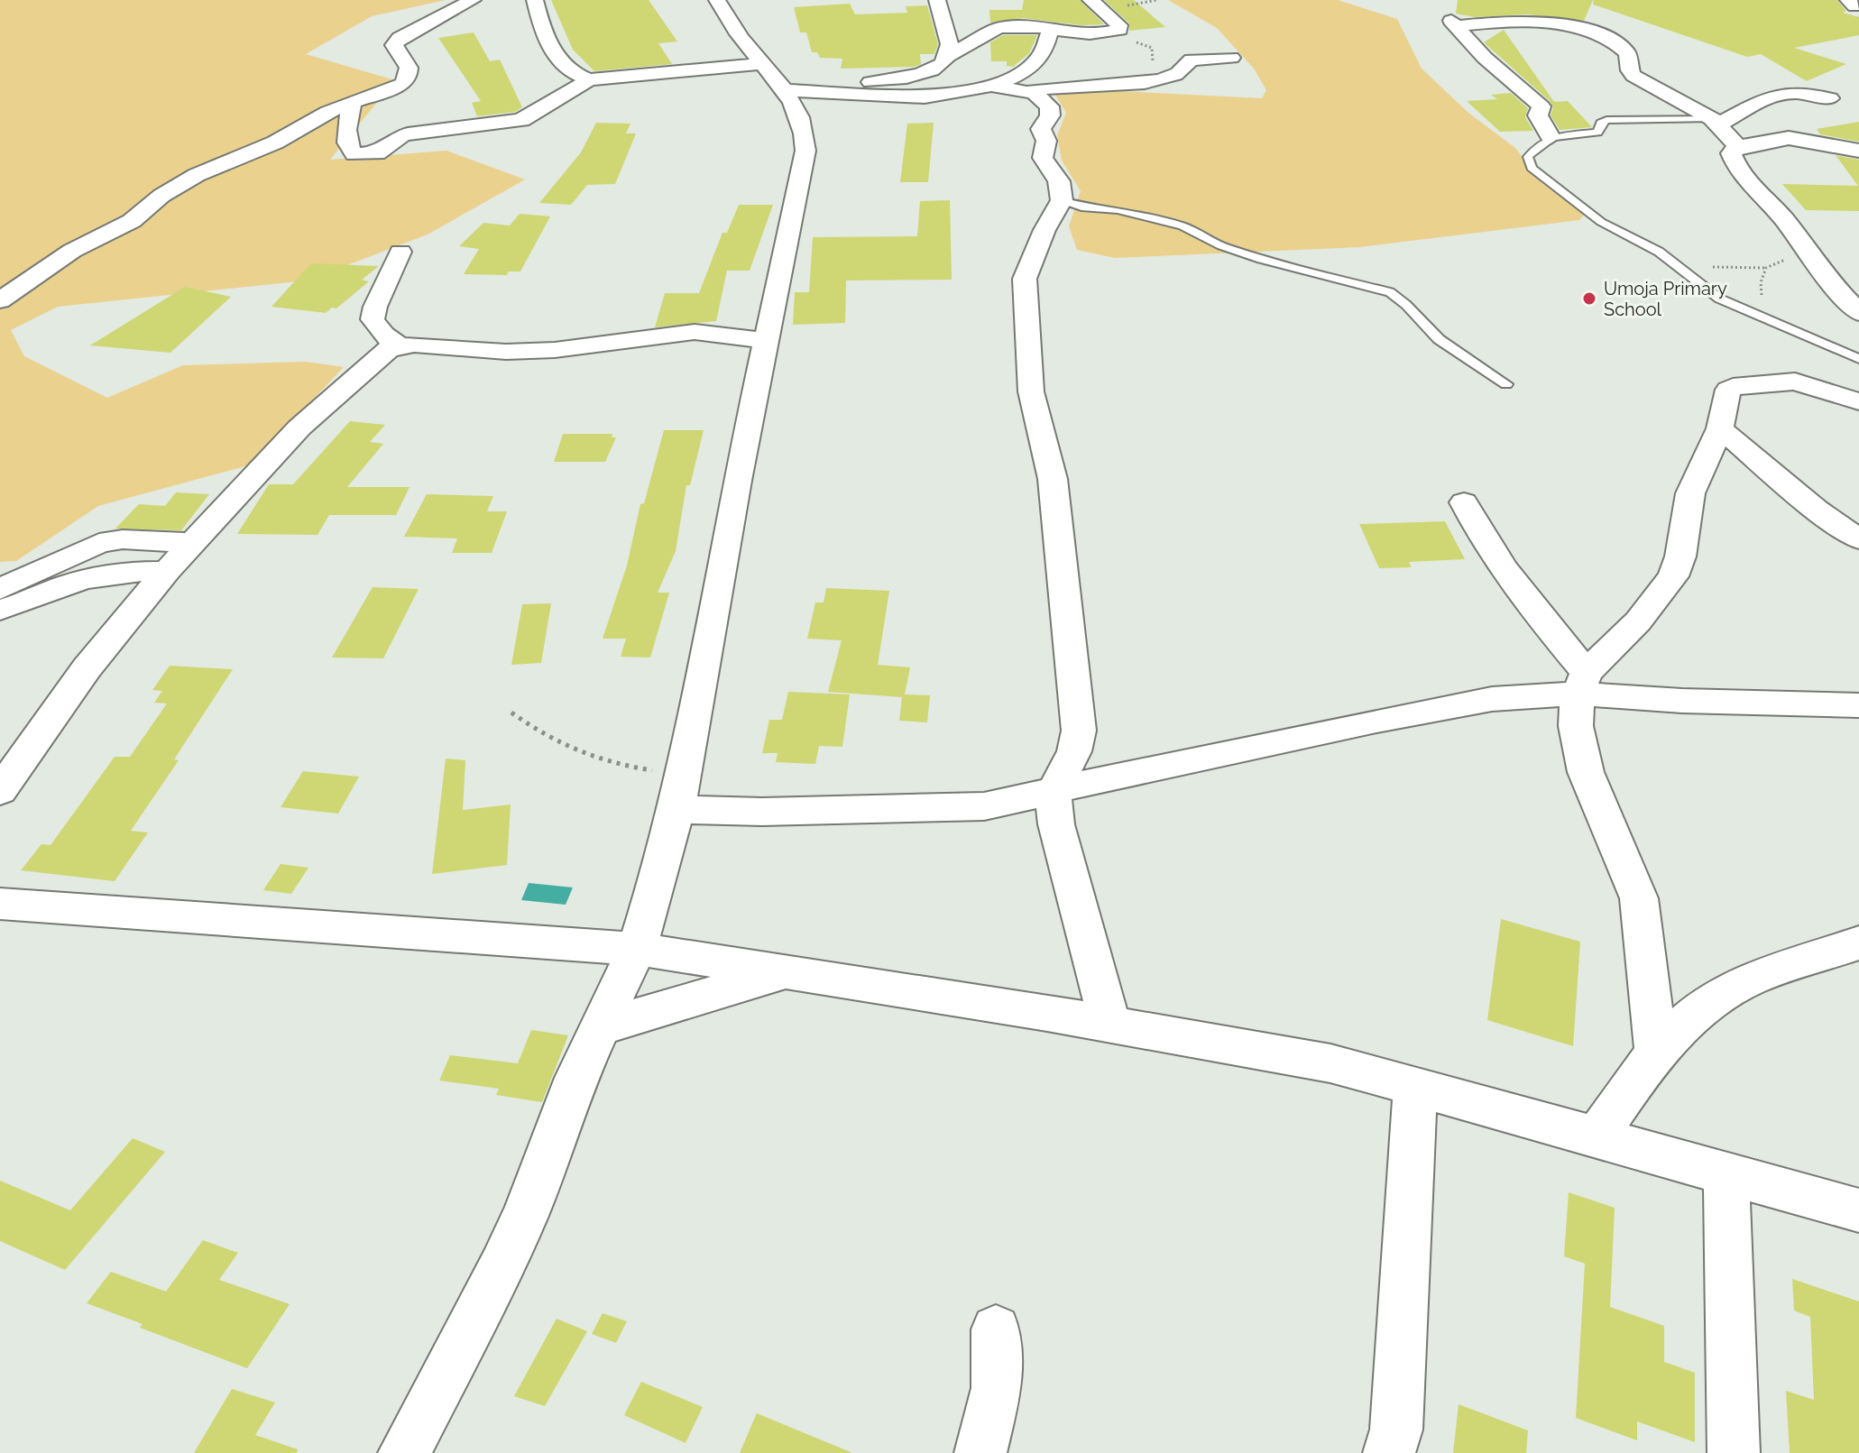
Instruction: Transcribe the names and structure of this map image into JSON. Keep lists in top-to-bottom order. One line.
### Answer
{"places":["Umoja Primary School"]}
